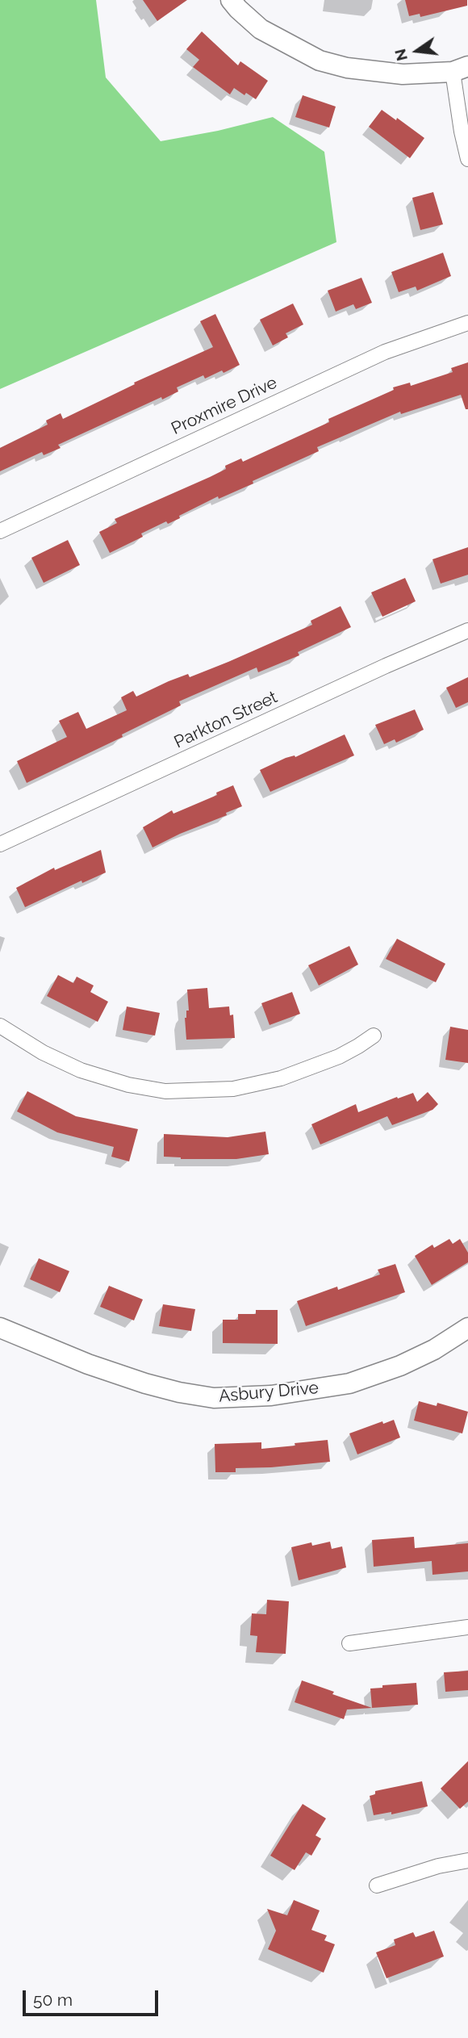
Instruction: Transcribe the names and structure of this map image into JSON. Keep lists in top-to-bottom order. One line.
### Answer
{"streets":{"street":["Proxmire Drive","Parkton Street","Asbury Drive"]},"scale_bar":"50 m","north":"left"}
